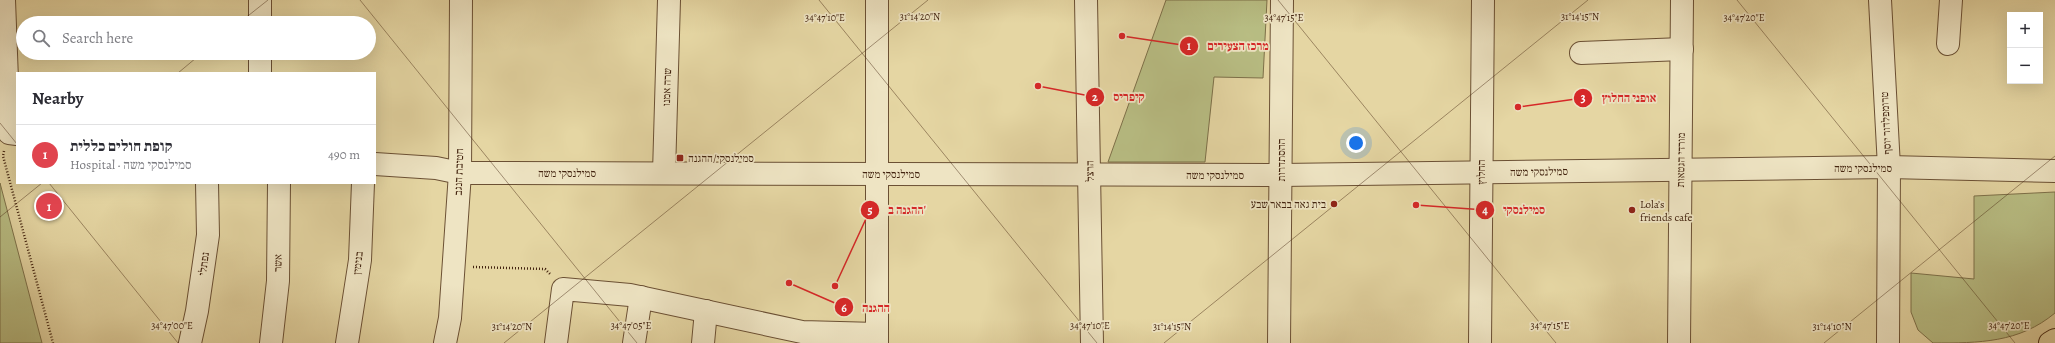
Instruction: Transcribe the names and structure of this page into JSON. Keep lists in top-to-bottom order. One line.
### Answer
{"streets":{"street":["שרה אמנו","טרומפלדור יוסף","ההסתדרות","מורדי הגטאות","סמילנסקי משה","הרצל","חטיבת הנגב","החלוץ","אשר","בנימין","נפתלי"]},"crossings":[["שרה אמנו","סמילנסקי משה"],["טרומפלדור יוסף","סמילנסקי משה"],["ההסתדרות","סמילנסקי משה"],["מורדי הגטאות","סמילנסקי משה"],["סמילנסקי משה","הרצל"],["סמילנסקי משה","חטיבת הנגב"],["סמילנסקי משה","החלוץ"]],"places":{"other":["מרכז הצעירים","קיפריס","אופני החלוץ","בית גאה בבאר שבע","סמילנסקי","Lola’s friends cafe","ההגנה","ההגנה ב'"],"transit":["סמילנסקי/ההגנה"]},"page":{"map_buttons":["+","−"],"search":"Search here","heading":"Nearby","list":[{"mark":"1","name":"קופת חולים כללית","note":"Hospital · סמילנסקי משה","value":"490 m"}],"pins":"1"},"coordinates":["31°14'20\"N","31°14'15\"N","34°47'10\"E","34°47'15\"E","34°47'20\"E","34°47'00\"E","34°47'05\"E","31°14'10\"N"]}
